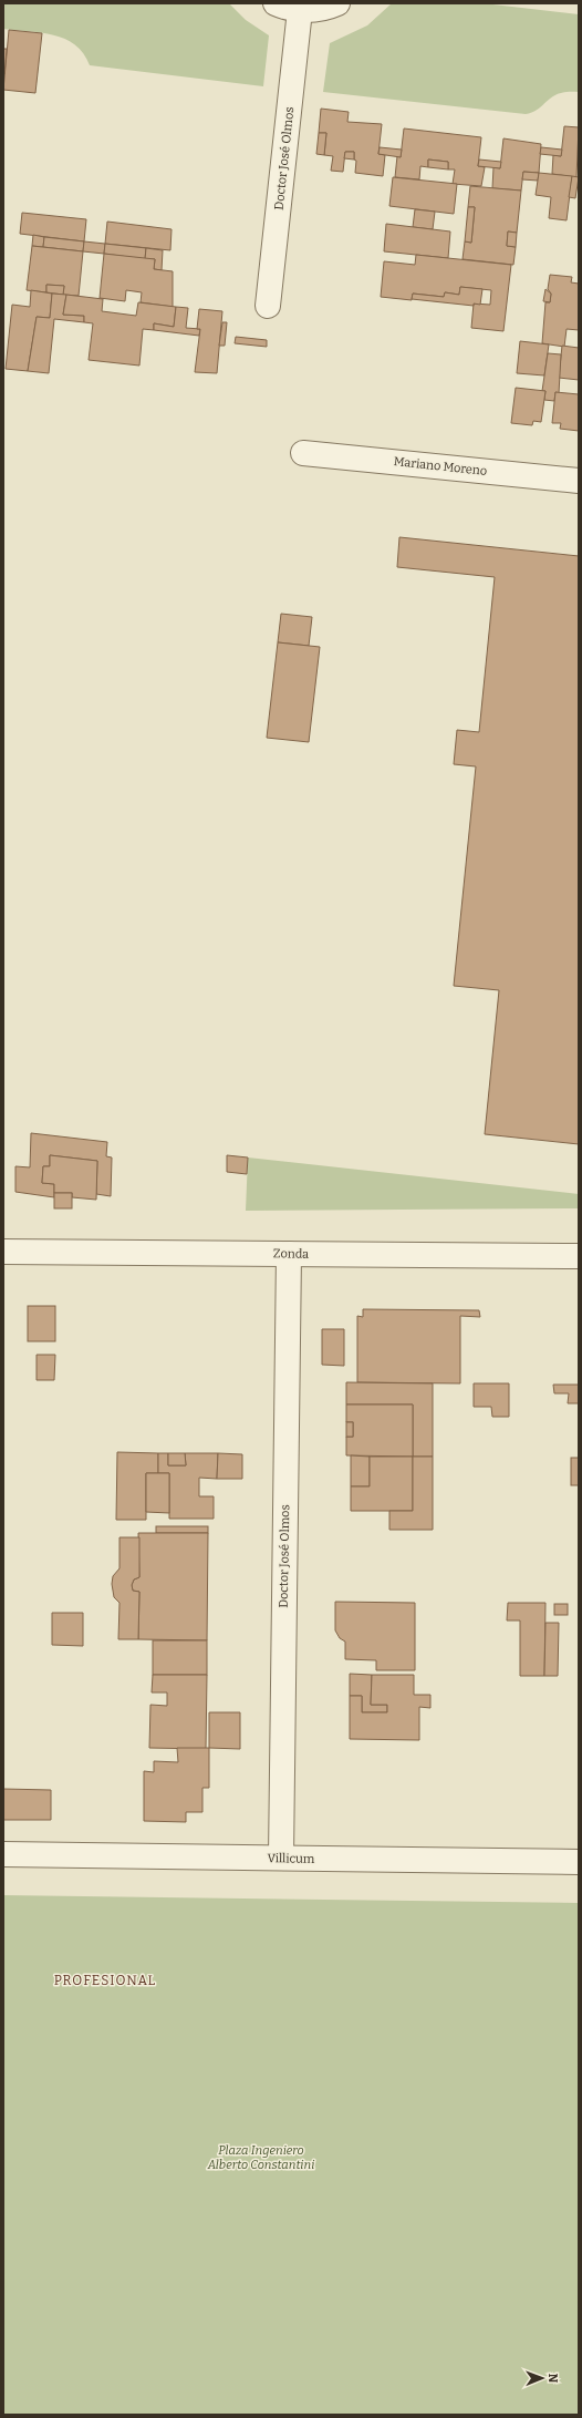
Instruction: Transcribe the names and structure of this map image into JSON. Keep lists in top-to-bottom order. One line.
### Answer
{"streets":{"street":["Doctor José Olmos","Mariano Moreno","Zonda","Villicum"]},"crossings":[["Doctor José Olmos","Zonda"],["Doctor José Olmos","Villicum"]],"districts":["PROFESIONAL"],"parks":["Plaza Ingeniero Alberto Constantini"],"north":"right"}
